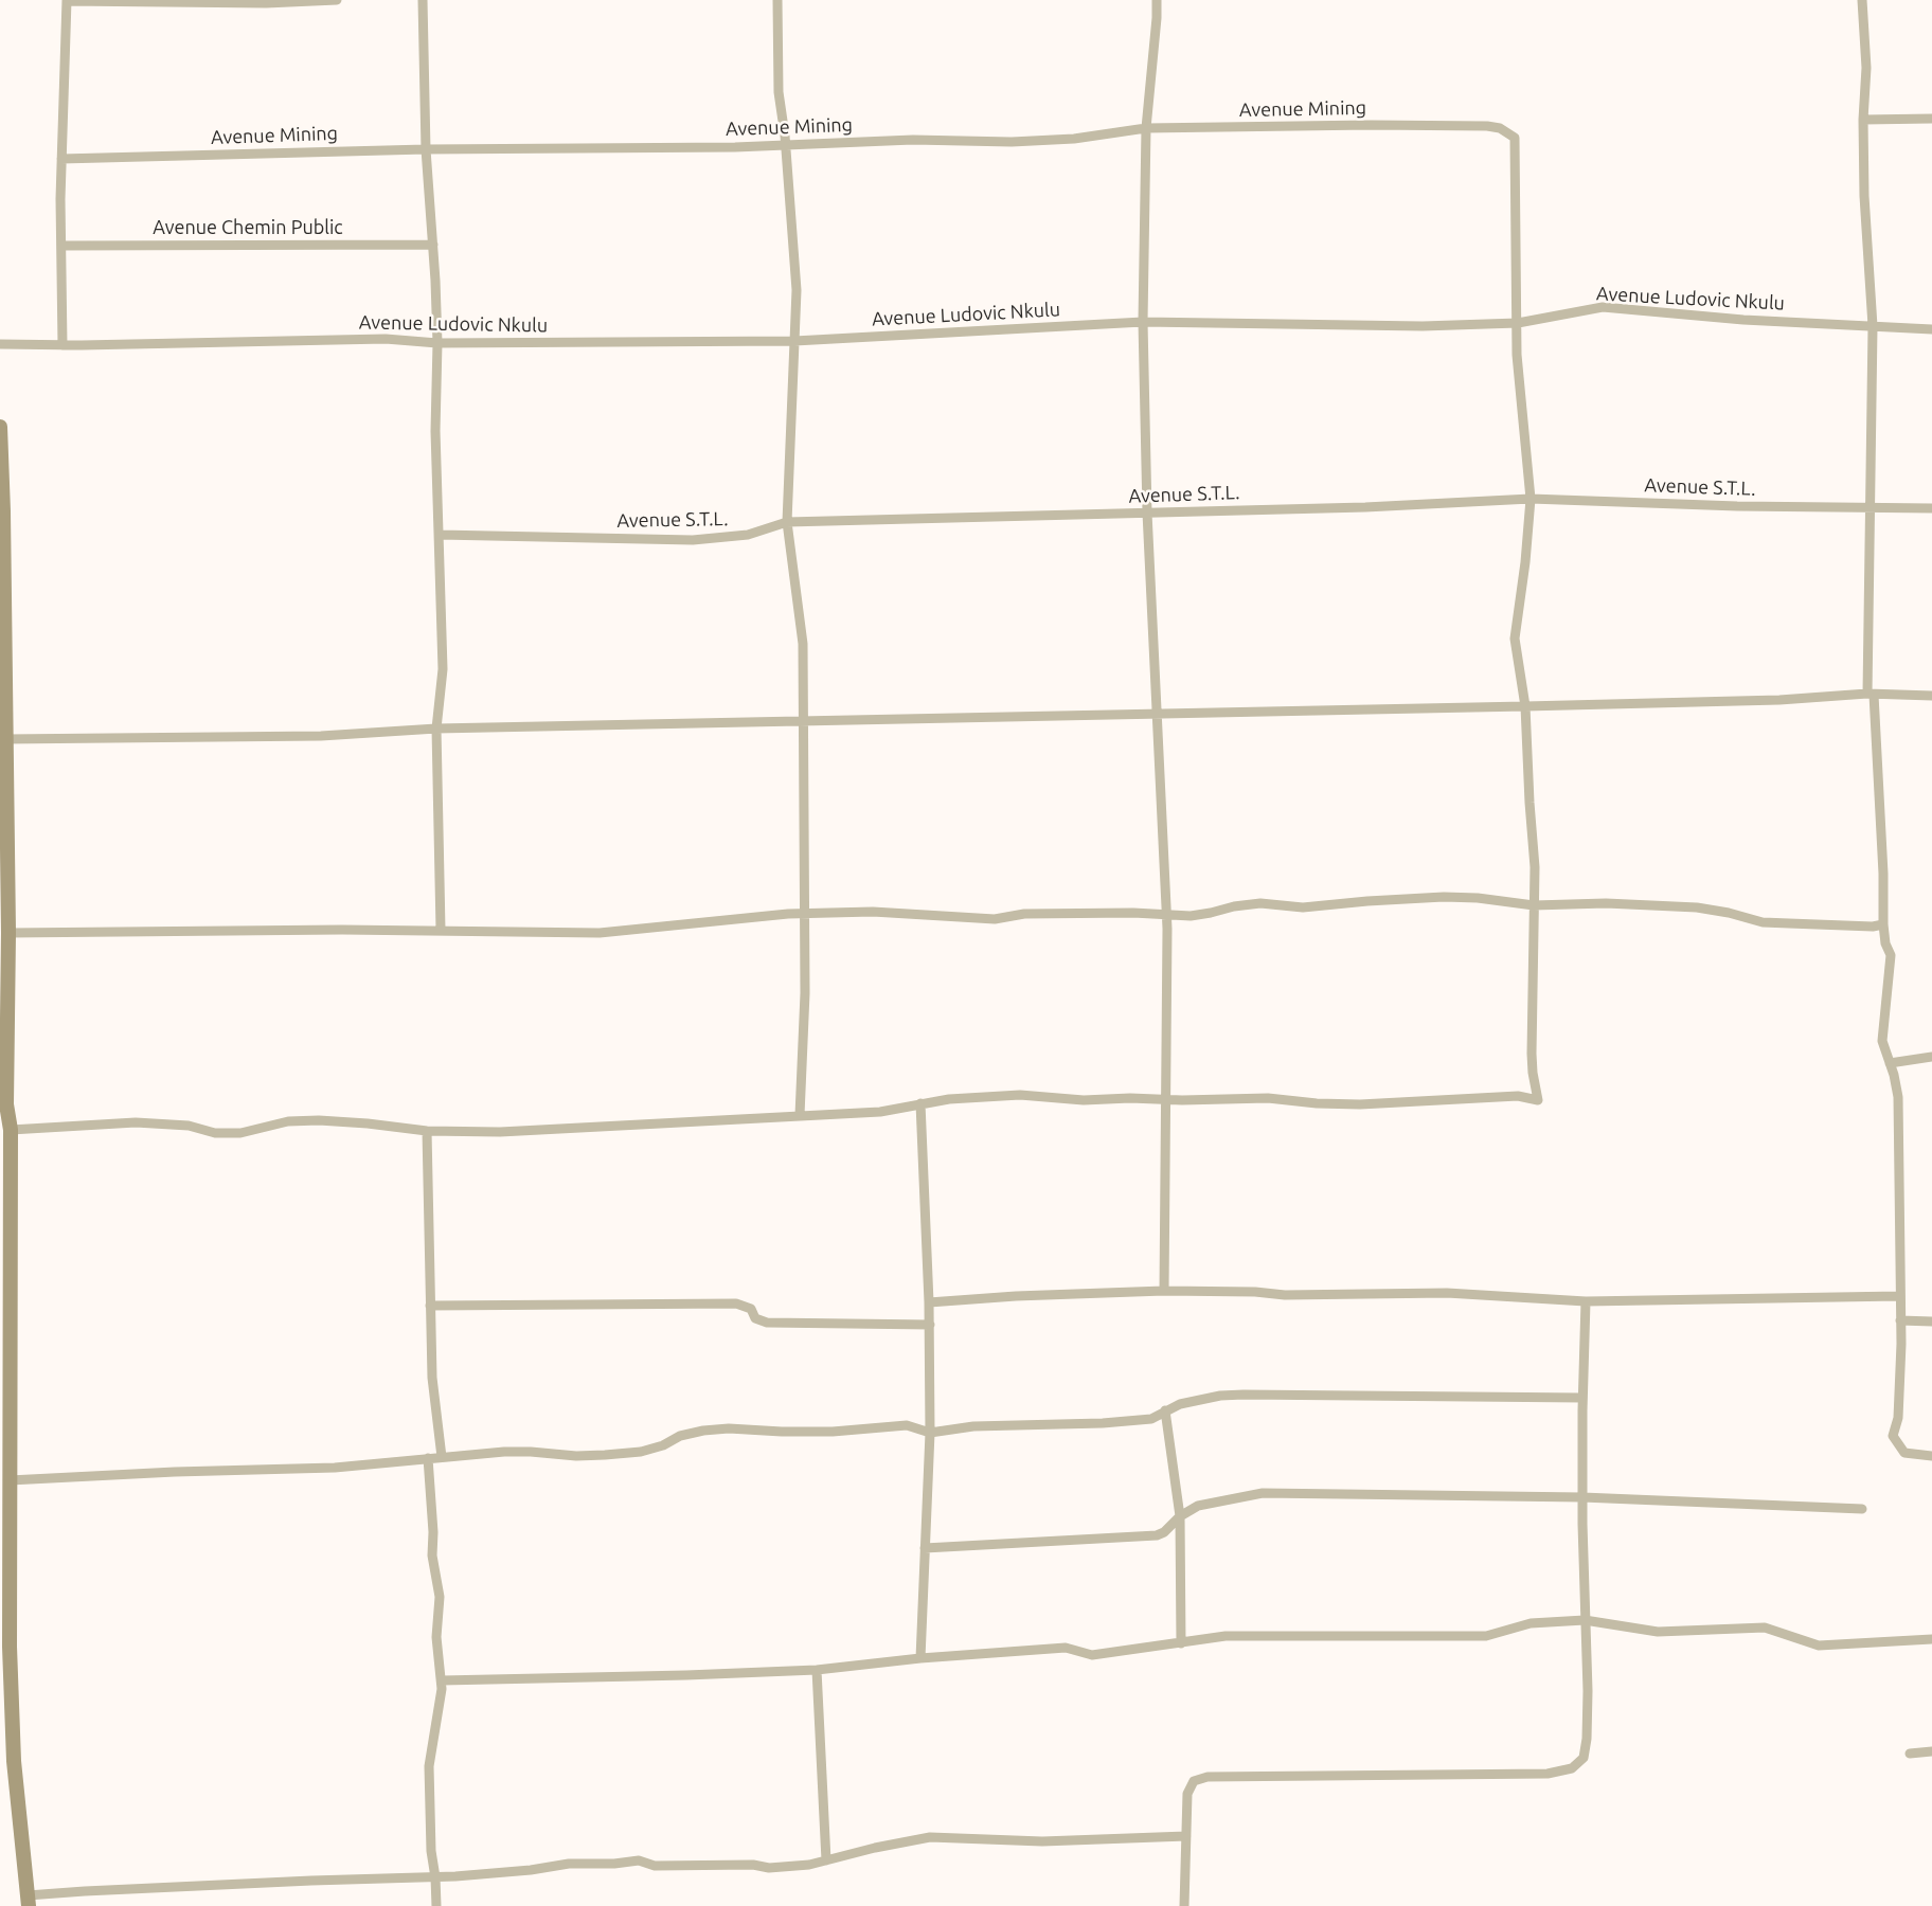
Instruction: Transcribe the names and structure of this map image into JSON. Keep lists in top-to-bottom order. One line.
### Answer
{"streets":{"street":["Avenue Mining","Avenue Chemin Public","Avenue Ludovic Nkulu","Avenue S.T.L."]},"crossings":[["Avenue Mining","Avenue Ludovic Nkulu"]]}
